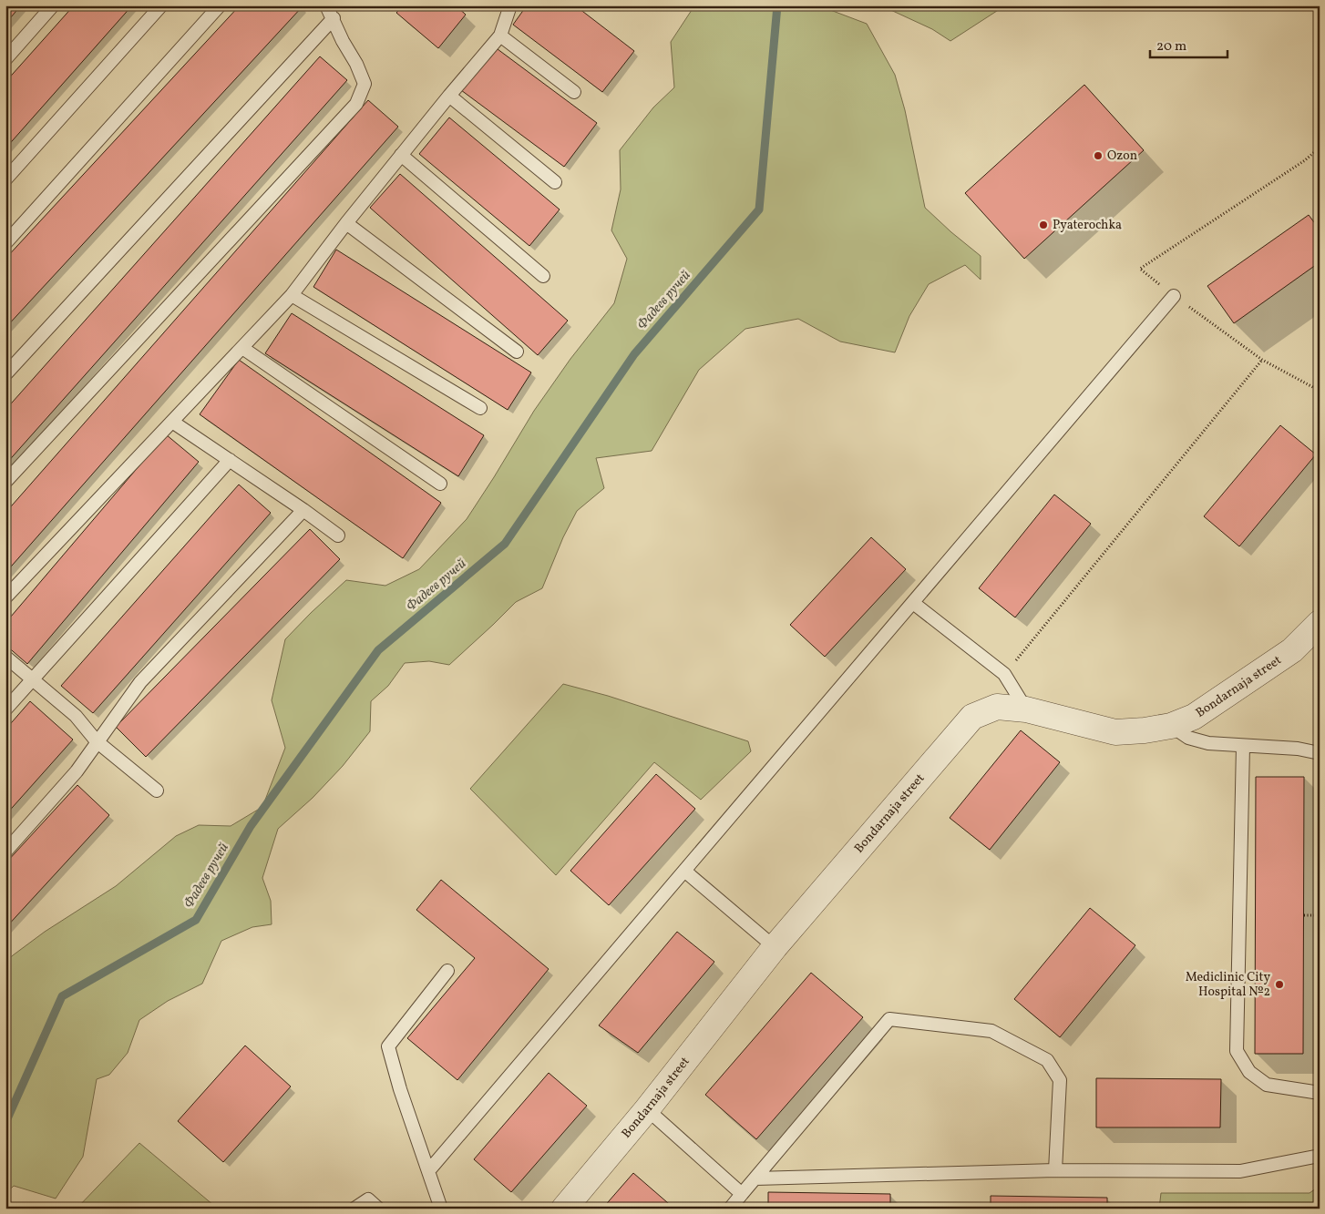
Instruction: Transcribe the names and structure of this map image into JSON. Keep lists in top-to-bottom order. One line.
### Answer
{"streets":{"street":["Bondarnaja street"]},"water":["Фадеев ручей"],"places":["Ozon","Pyaterochka","Mediclinic City Hospital №2"],"scale_bar":"20 m"}
